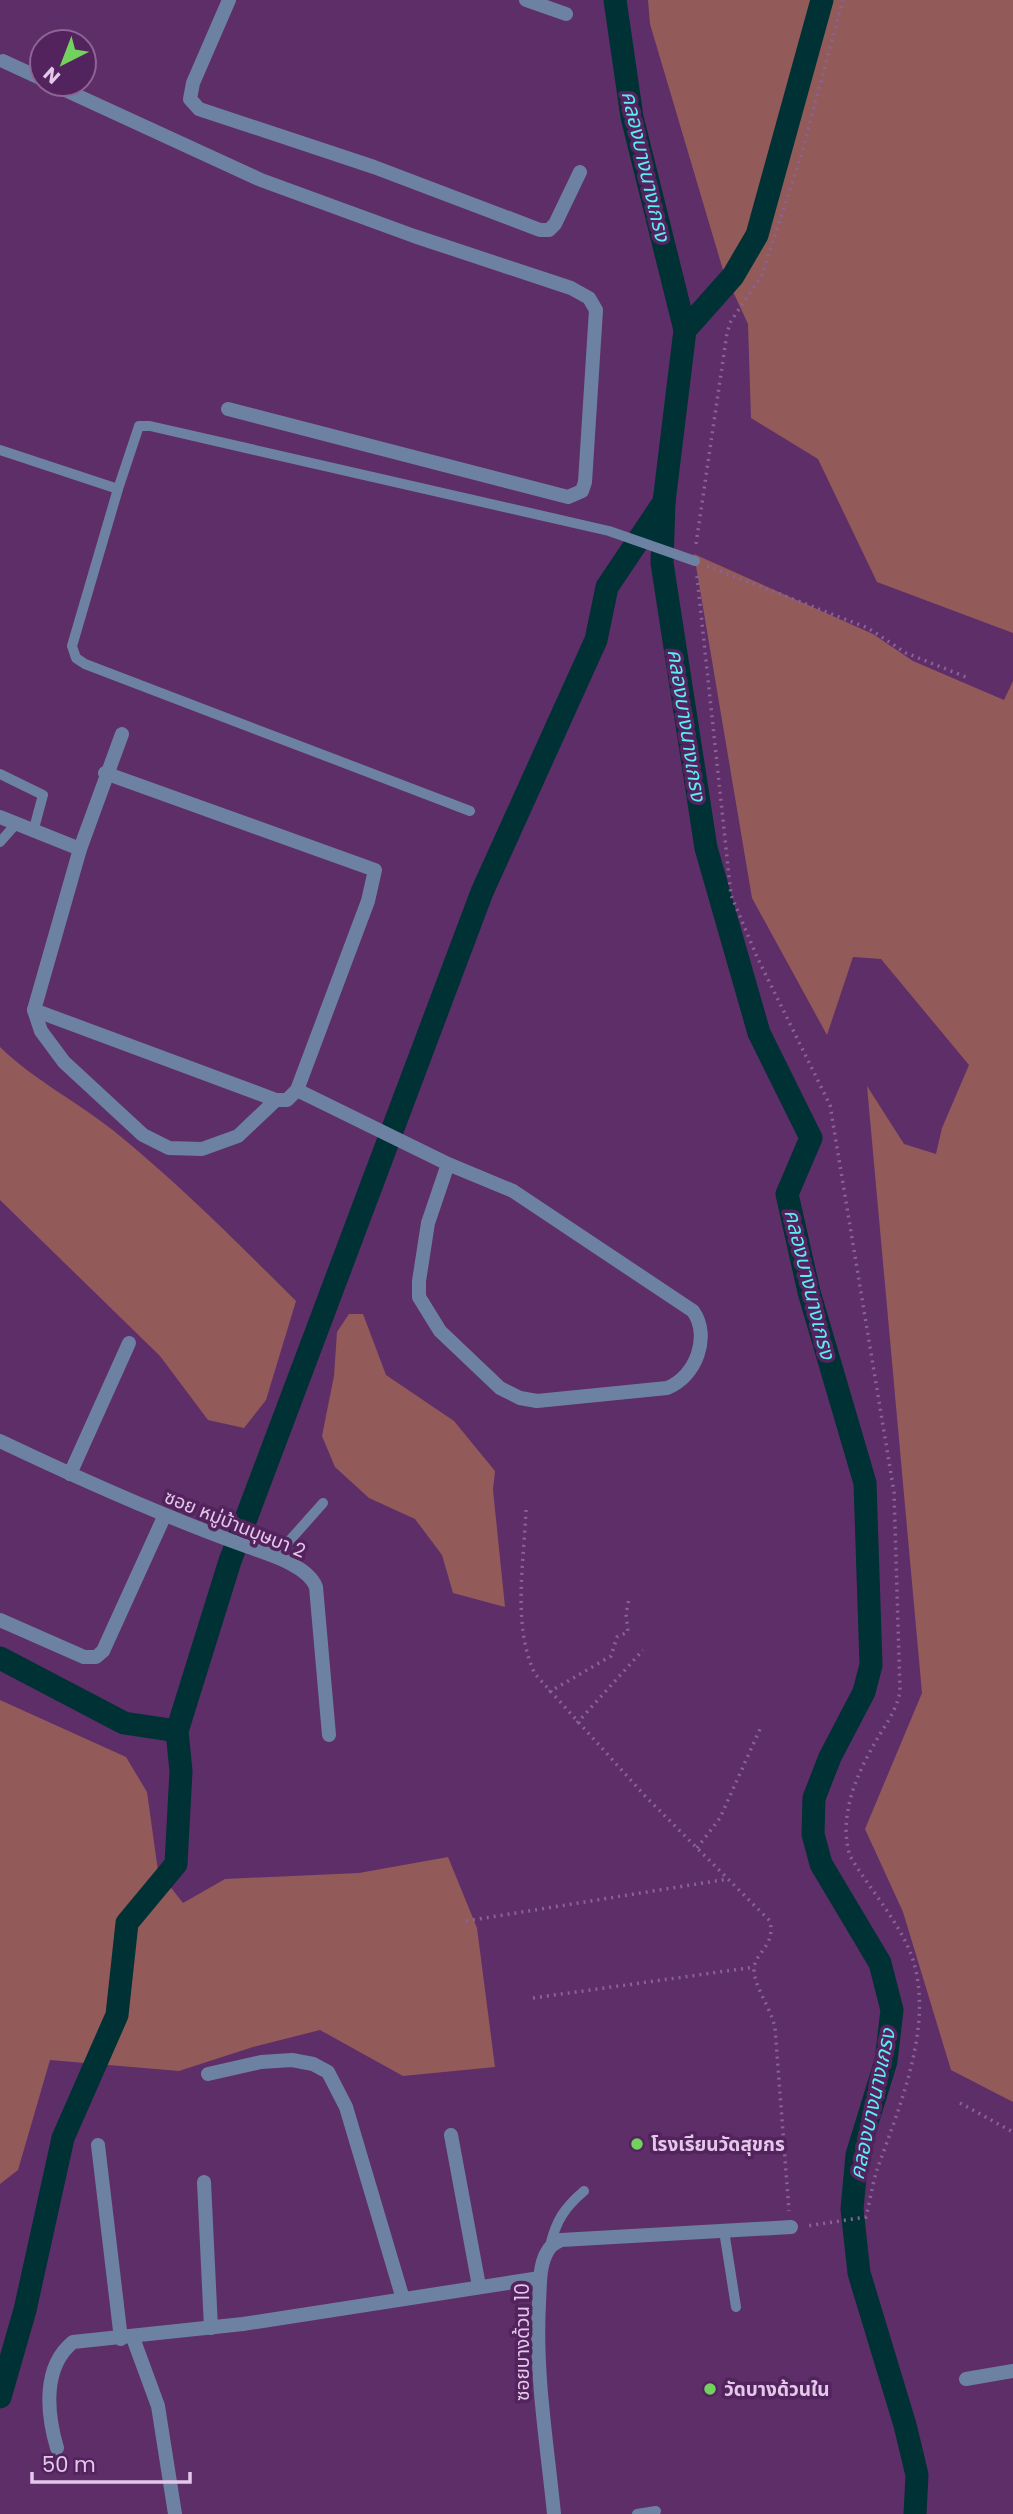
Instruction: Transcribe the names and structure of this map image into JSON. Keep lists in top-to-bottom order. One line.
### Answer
{"streets":{"street":["ซอย หมู่บ้านบุษบา 2","ซอยบางด้วน 10"]},"water":["คลองบางนางเกรง"],"places":["โรงเรียนวัดสุขกร","วัดบางด้วนใน"],"scale_bar":"50 m","north":"bottom left"}
